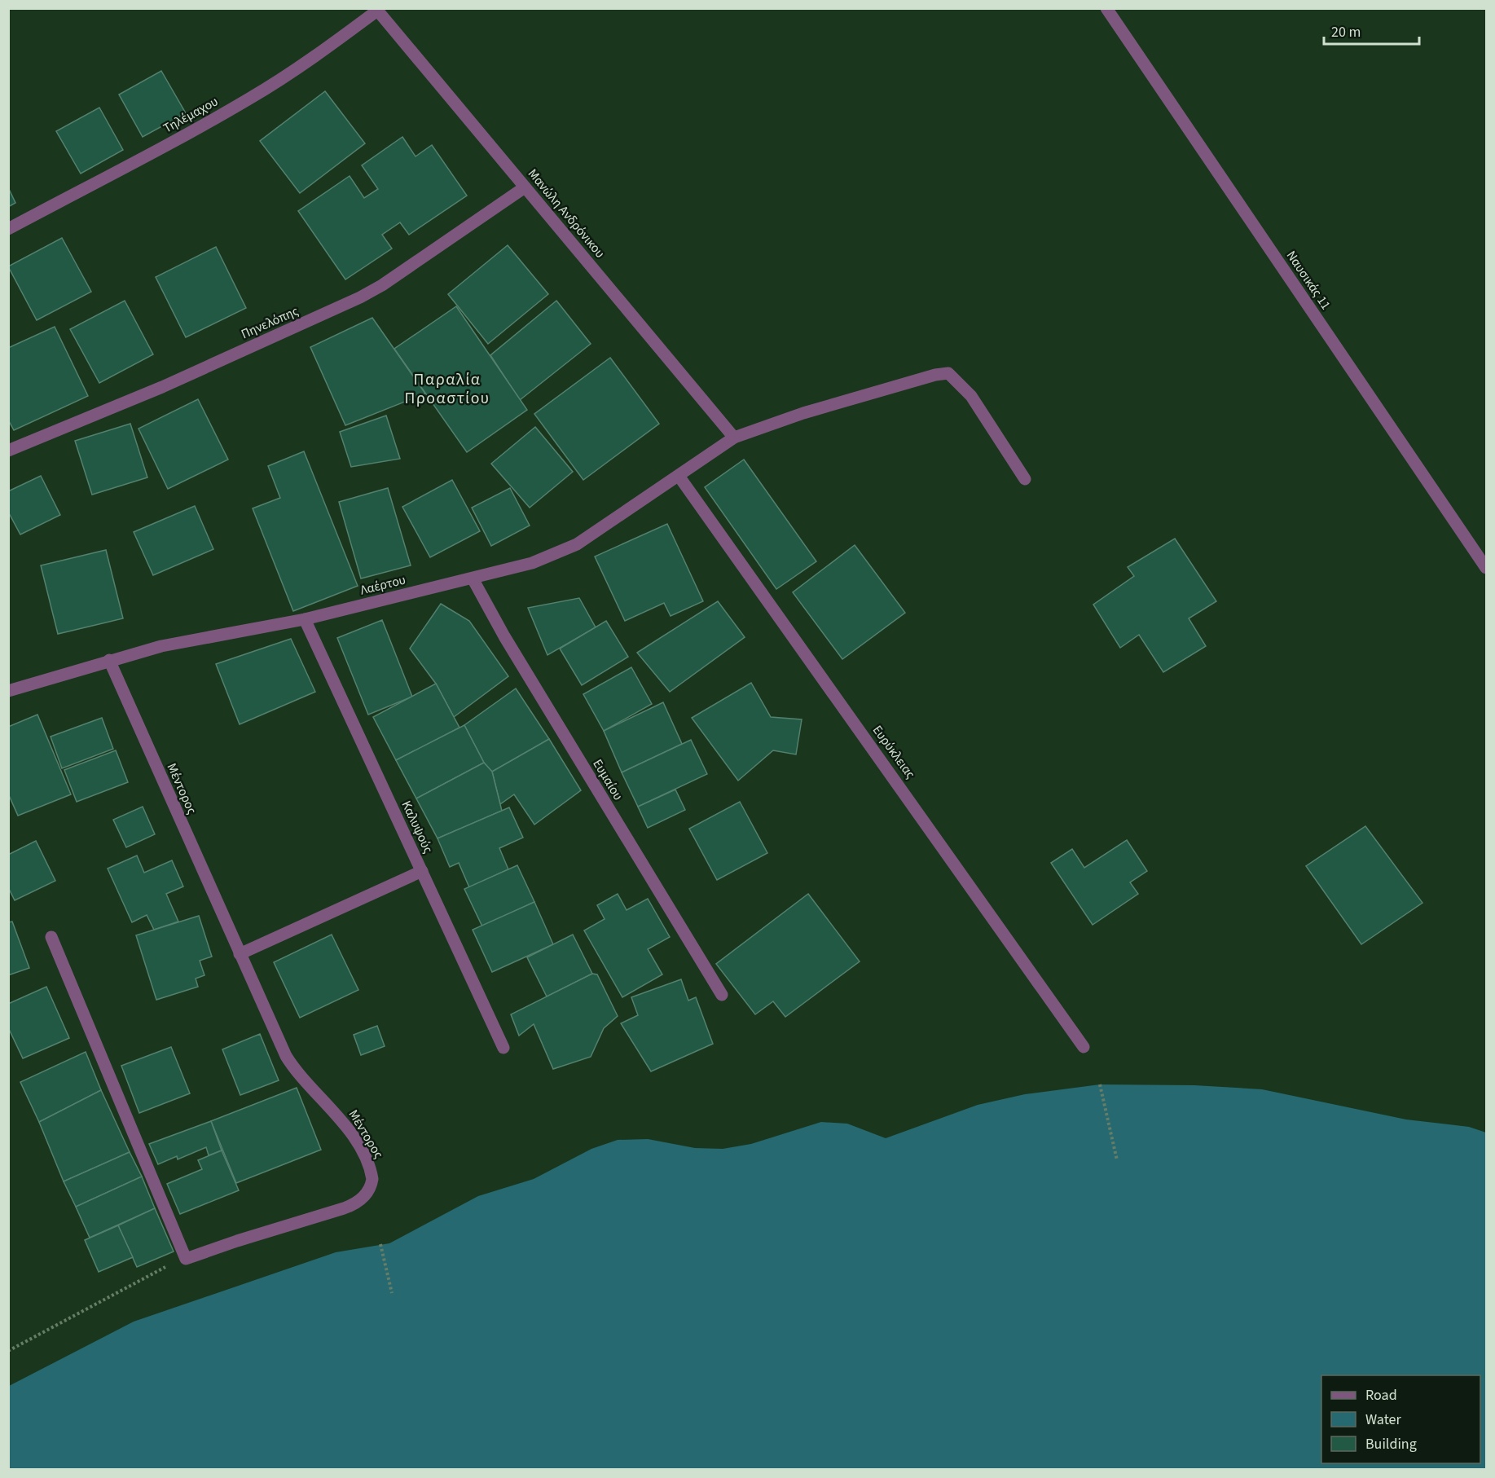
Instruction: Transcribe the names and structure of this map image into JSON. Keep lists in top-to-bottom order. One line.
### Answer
{"streets":{"street":["Τηλέμαχου","Μανώλη Ανδρόνικου","Ναυσικάς 11","Πηνελόπης","Λαέρτου","Ευρύκλειας","Ευμαίου","Μέντορος","Καλυψούς"]},"crossings":[["Τηλέμαχου","Μανώλη Ανδρόνικου"],["Μανώλη Ανδρόνικου","Πηνελόπης"],["Μανώλη Ανδρόνικου","Λαέρτου"],["Λαέρτου","Ευρύκλειας"],["Λαέρτου","Ευμαίου"],["Λαέρτου","Μέντορος"],["Λαέρτου","Καλυψούς"]],"districts":["Παραλία Προαστίου"],"legend":["Road","Water","Building"],"scale_bar":"20 m"}
